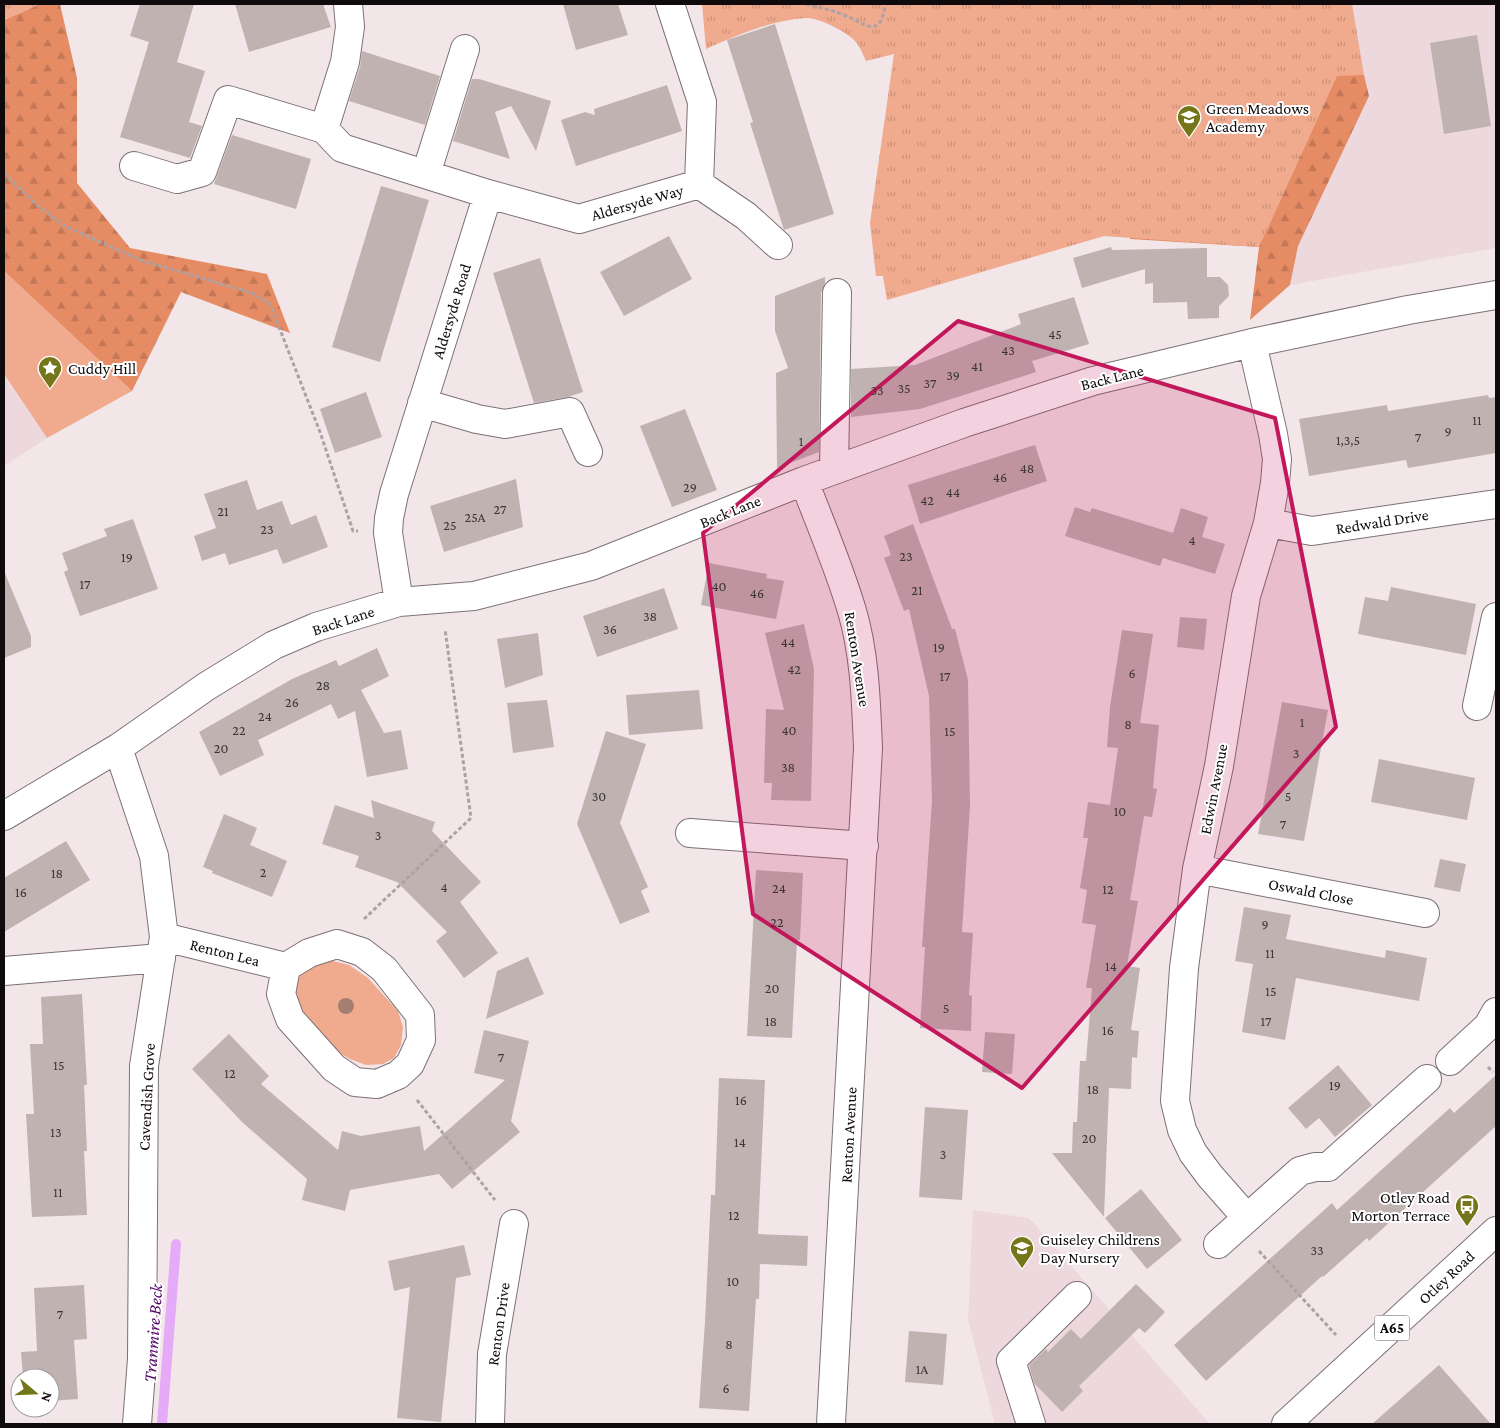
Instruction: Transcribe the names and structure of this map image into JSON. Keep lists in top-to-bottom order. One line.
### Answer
{"streets":{"street":["Aldersyde Way","Aldersyde Road","Back Lane","Redwald Drive","Renton Avenue","Edwin Avenue","Oswald Close","Renton Lea","Cavendish Grove","Otley Road","Renton Drive","A65"]},"crossings":[["Aldersyde Way","Aldersyde Road"],["Aldersyde Road","Back Lane"],["Back Lane","Renton Avenue"],["Back Lane","Edwin Avenue"],["Back Lane","Cavendish Grove"],["Redwald Drive","Edwin Avenue"],["Edwin Avenue","Oswald Close"],["Renton Lea","Cavendish Grove"]],"water":["Tranmire Beck"],"places":{"school or university":["Green Meadows Academy","Guiseley Childrens Day Nursery"],"place":["Cuddy Hill"],"bus stop":["Otley Road Morton Terrace"]},"house_numbers":["45","43","41","39","37","35","33","11","9","7","1,3,5","1","48","46","29","44","42","27","21","25A","25","23","4","23","19","17","40","21","46","38","36","44","19","42","6","17","28","26","24","1","8","22","40","15","20","3","38","30","5","10","7","3","2","18","4","24","12","16","22","9","11","14","20","15","5","18","17","16","7","15","12","19","18","16","13","20","14","3","11","12","33","10","7","8","1A","6"],"north":"right"}
